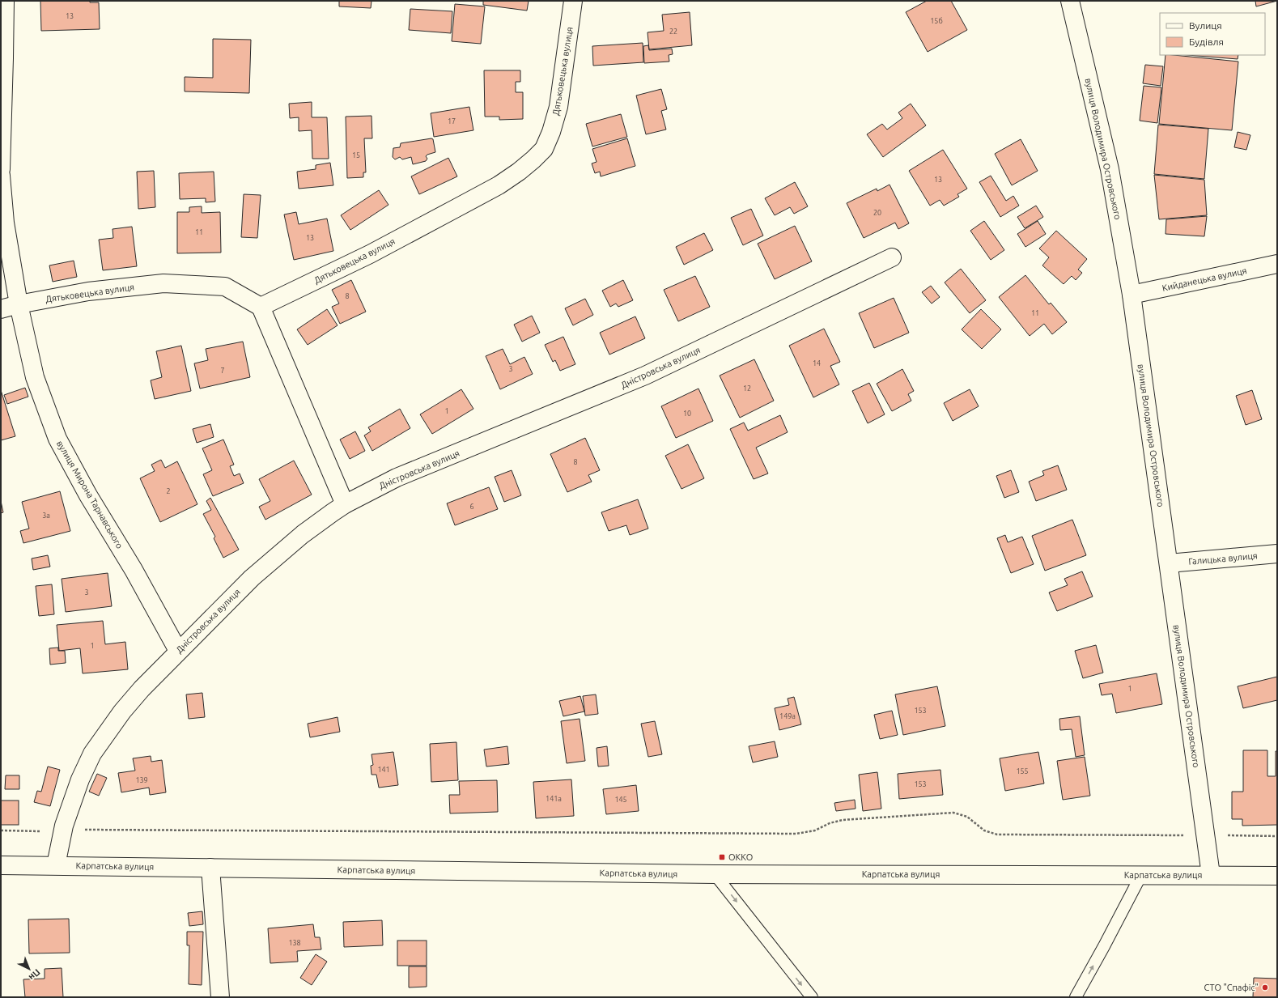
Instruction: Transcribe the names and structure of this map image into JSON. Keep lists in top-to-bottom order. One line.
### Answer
{"streets":{"street":["Дятьковецька вулиця","вулиця Володимира Островського","Кийданецька вулиця","Дністровська вулиця","вулиця Мирона Тарнавського","Галицька вулиця","Карпатська вулиця"]},"crossings":[["Дятьковецька вулиця","вулиця Мирона Тарнавського"],["вулиця Володимира Островського","Кийданецька вулиця"],["вулиця Володимира Островського","Галицька вулиця"],["вулиця Володимира Островського","Карпатська вулиця"],["Дністровська вулиця","вулиця Мирона Тарнавського"],["Дністровська вулиця","Карпатська вулиця"]],"places":{"transit":["ОККО"],"other":["СТО \"Спафіс\""]},"house_numbers":["13","15б","22","17","15","13","20","11","13","8","11","14","3","7","12","1","10","8","2","6","3а","3","1","1","153","149а","141","155","139","153","141а","145","138"],"legend":["Вулиця","Будівля"],"north":"bottom right"}
